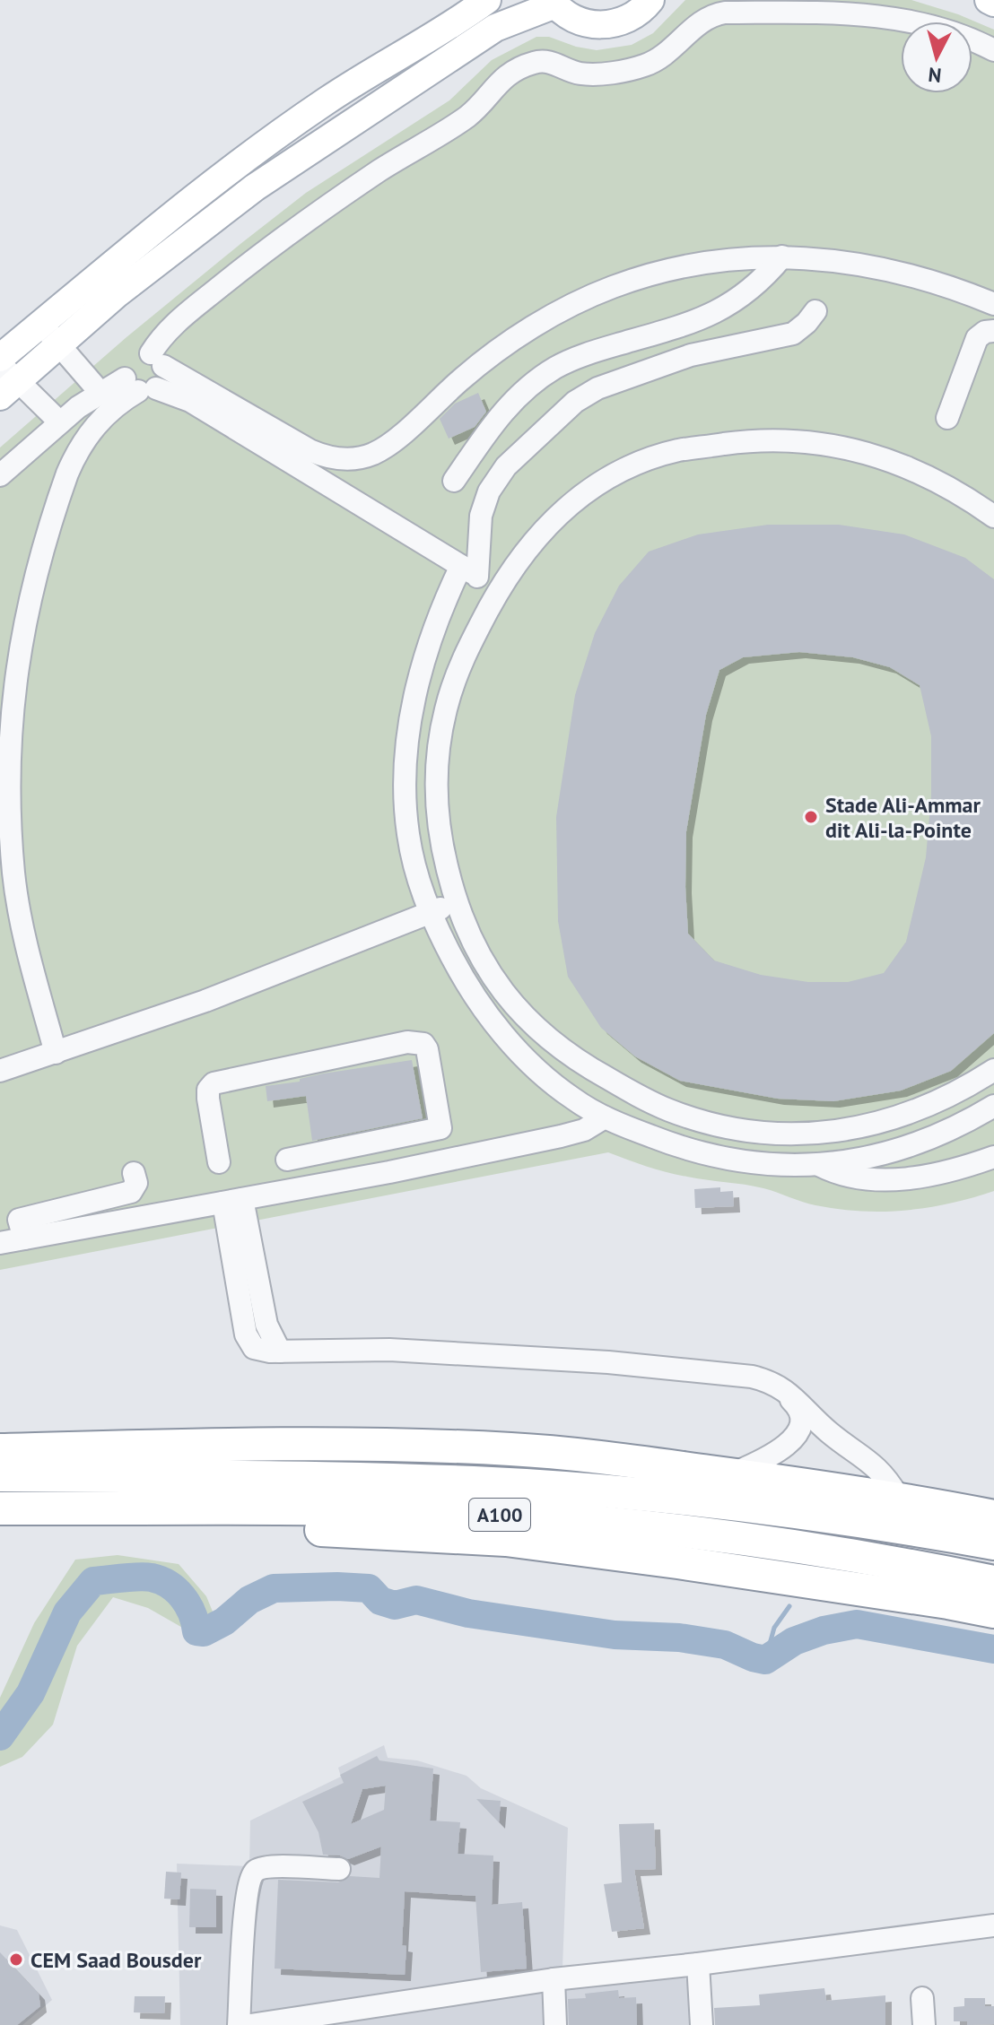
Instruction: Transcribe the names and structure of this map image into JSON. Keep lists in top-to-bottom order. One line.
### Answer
{"streets":{"highway":["A100"]},"places":["Stade Ali-Ammar dit Ali-la-Pointe","CEM Saad Bousder"],"north":"bottom"}
